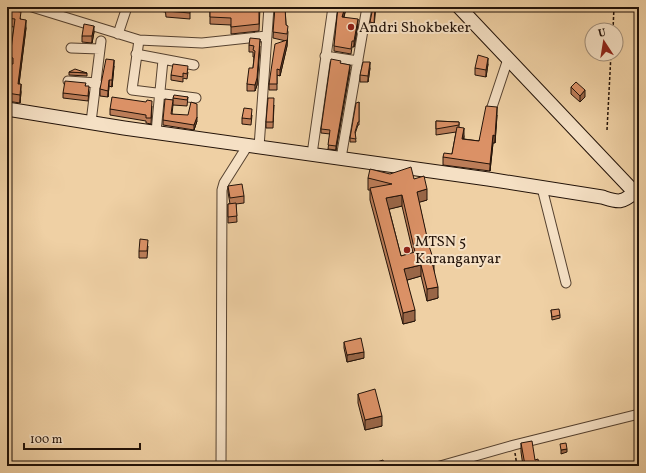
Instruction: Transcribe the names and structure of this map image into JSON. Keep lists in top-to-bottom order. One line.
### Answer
{"places":["Andri Shokbeker","MTSN 5 Karanganyar"],"scale_bar":"100 m","north":"top"}
